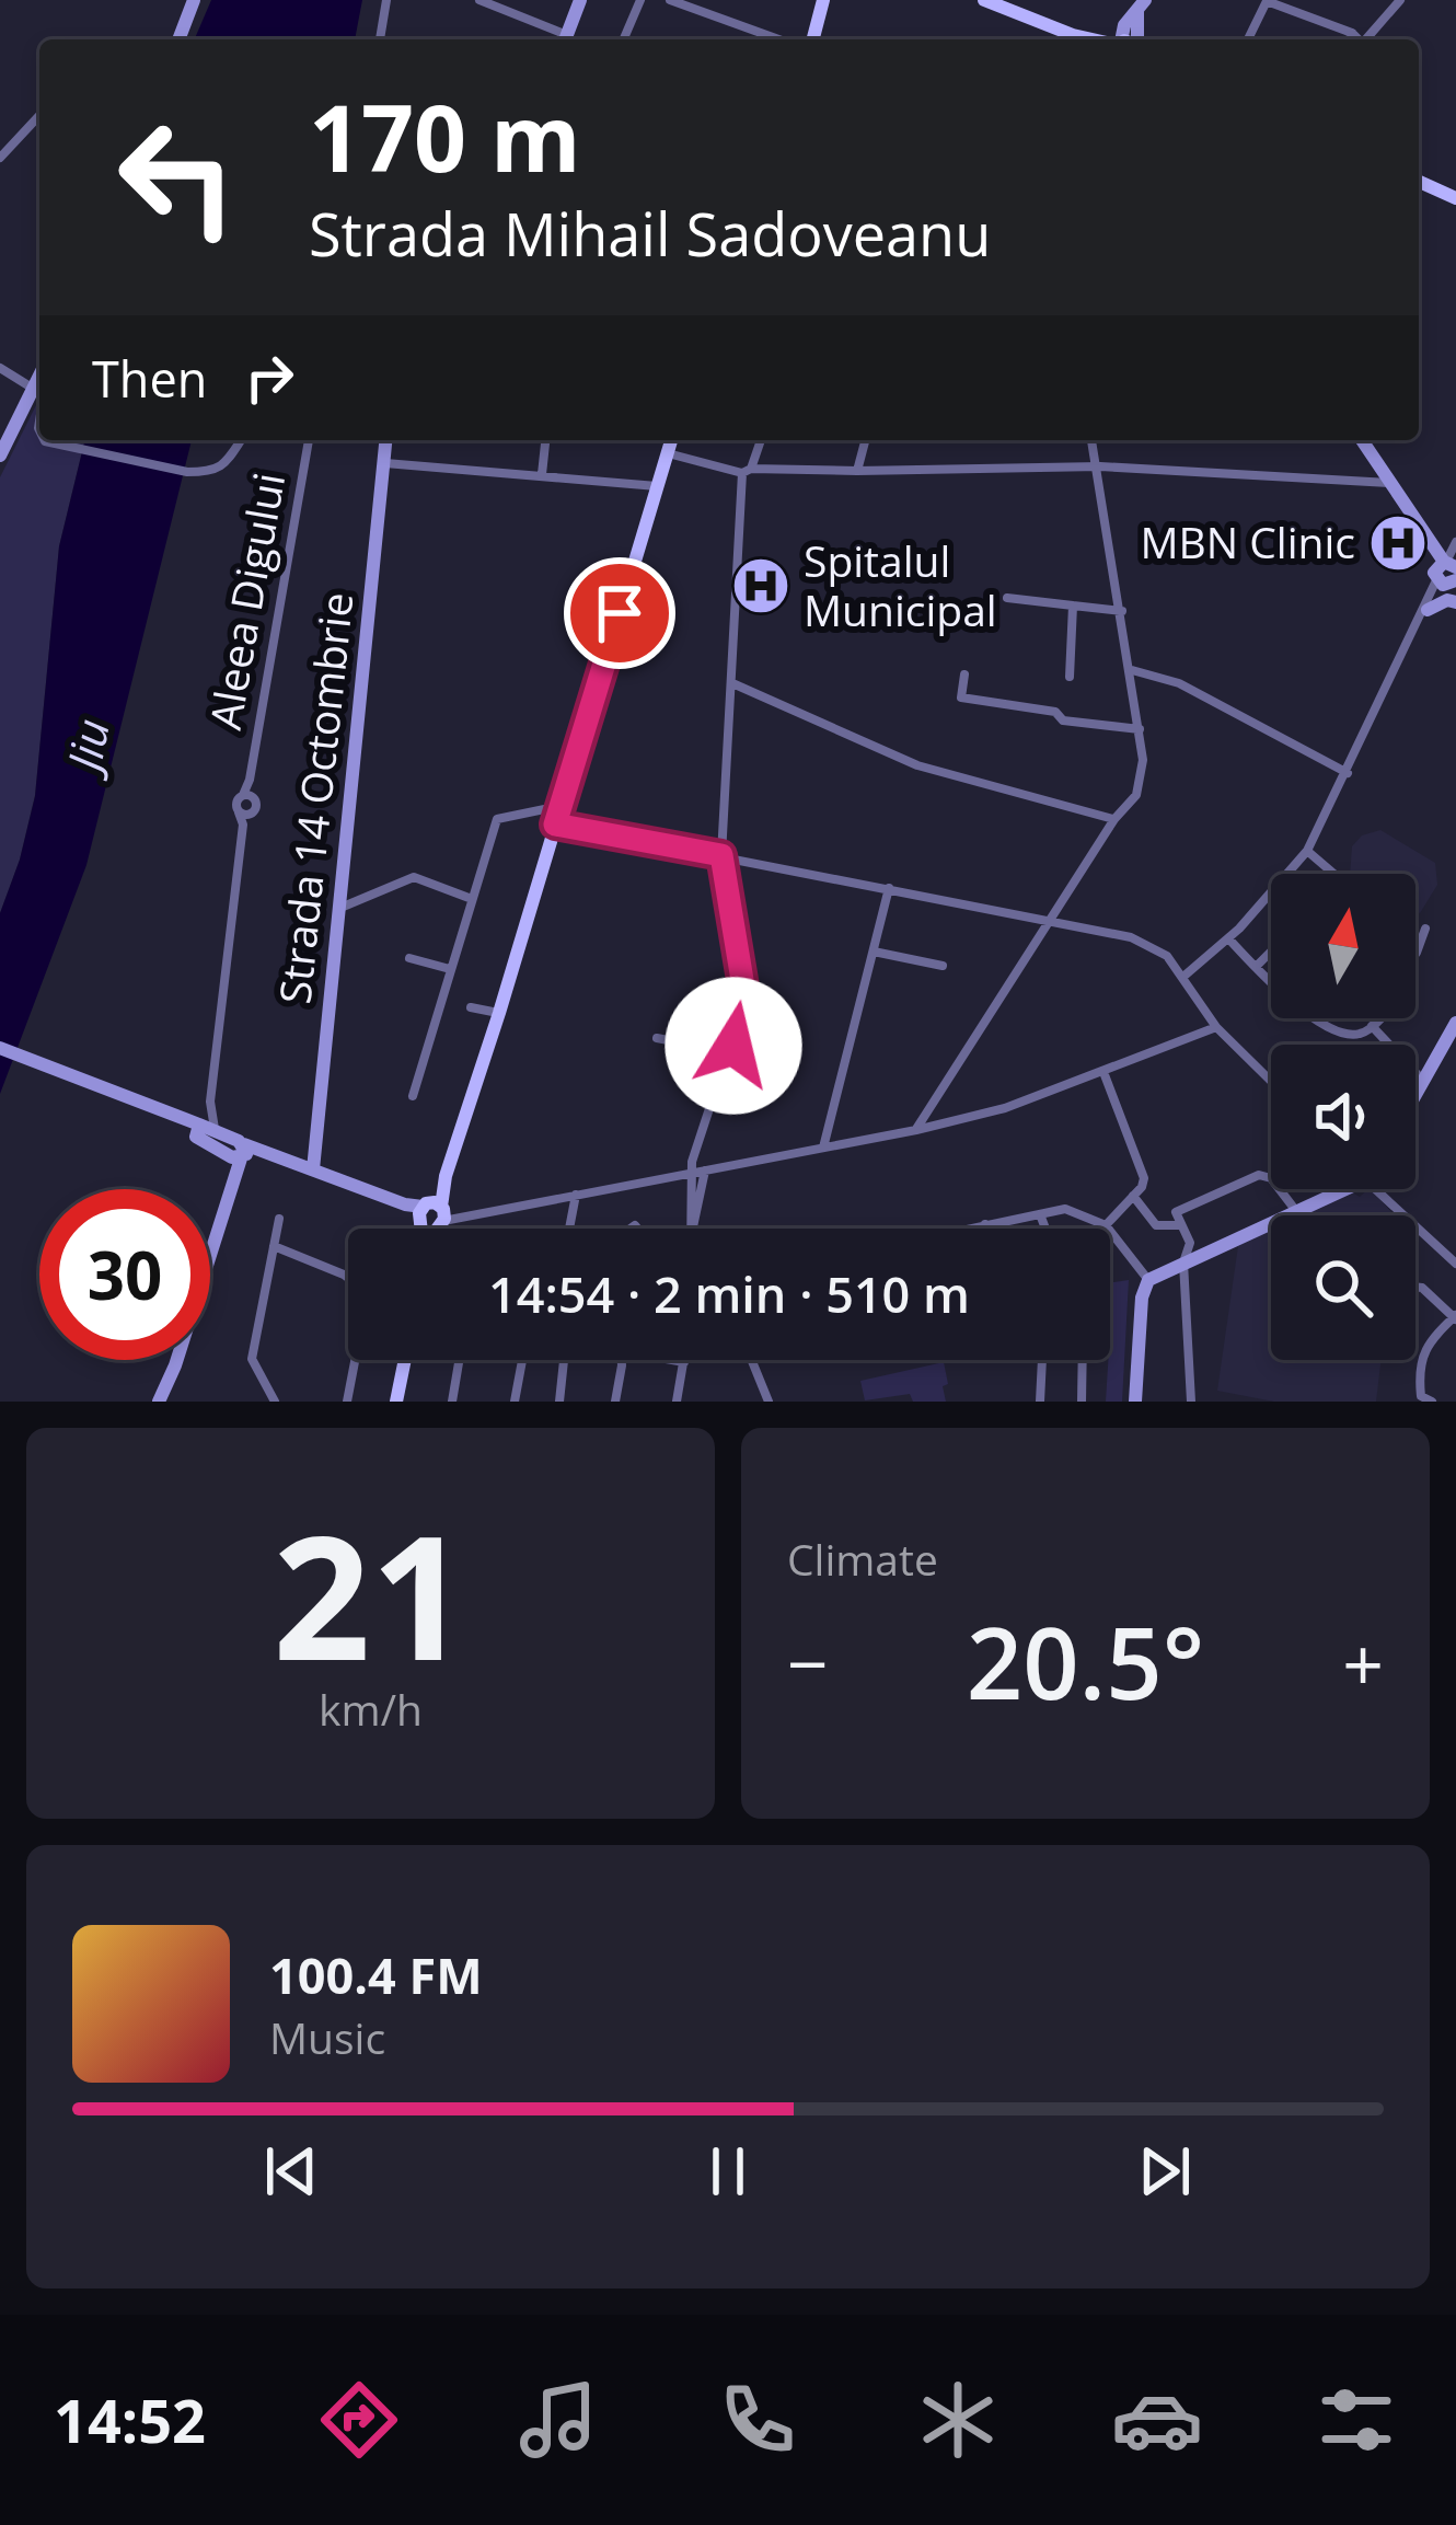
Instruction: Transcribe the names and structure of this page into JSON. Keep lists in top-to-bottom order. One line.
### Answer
{"streets":{"main road":["Strada 14 Octombrie"],"street":["Aleea Digului"]},"water":["Jiu"],"places":{"hospital":["MBN Clinic","Spitalul Municipal"]},"north":"top","page":{"turn":["170 m","Strada Mihail Sadoveanu"],"then":"Then","limit":"30","trip":"14:54 · 2 min · 510 m","tile":[["21","km/h"],"Climate"],"heat":["−","20.5°","+"],"song":["100.4 FM","Music"],"tabs":"14:52"}}
